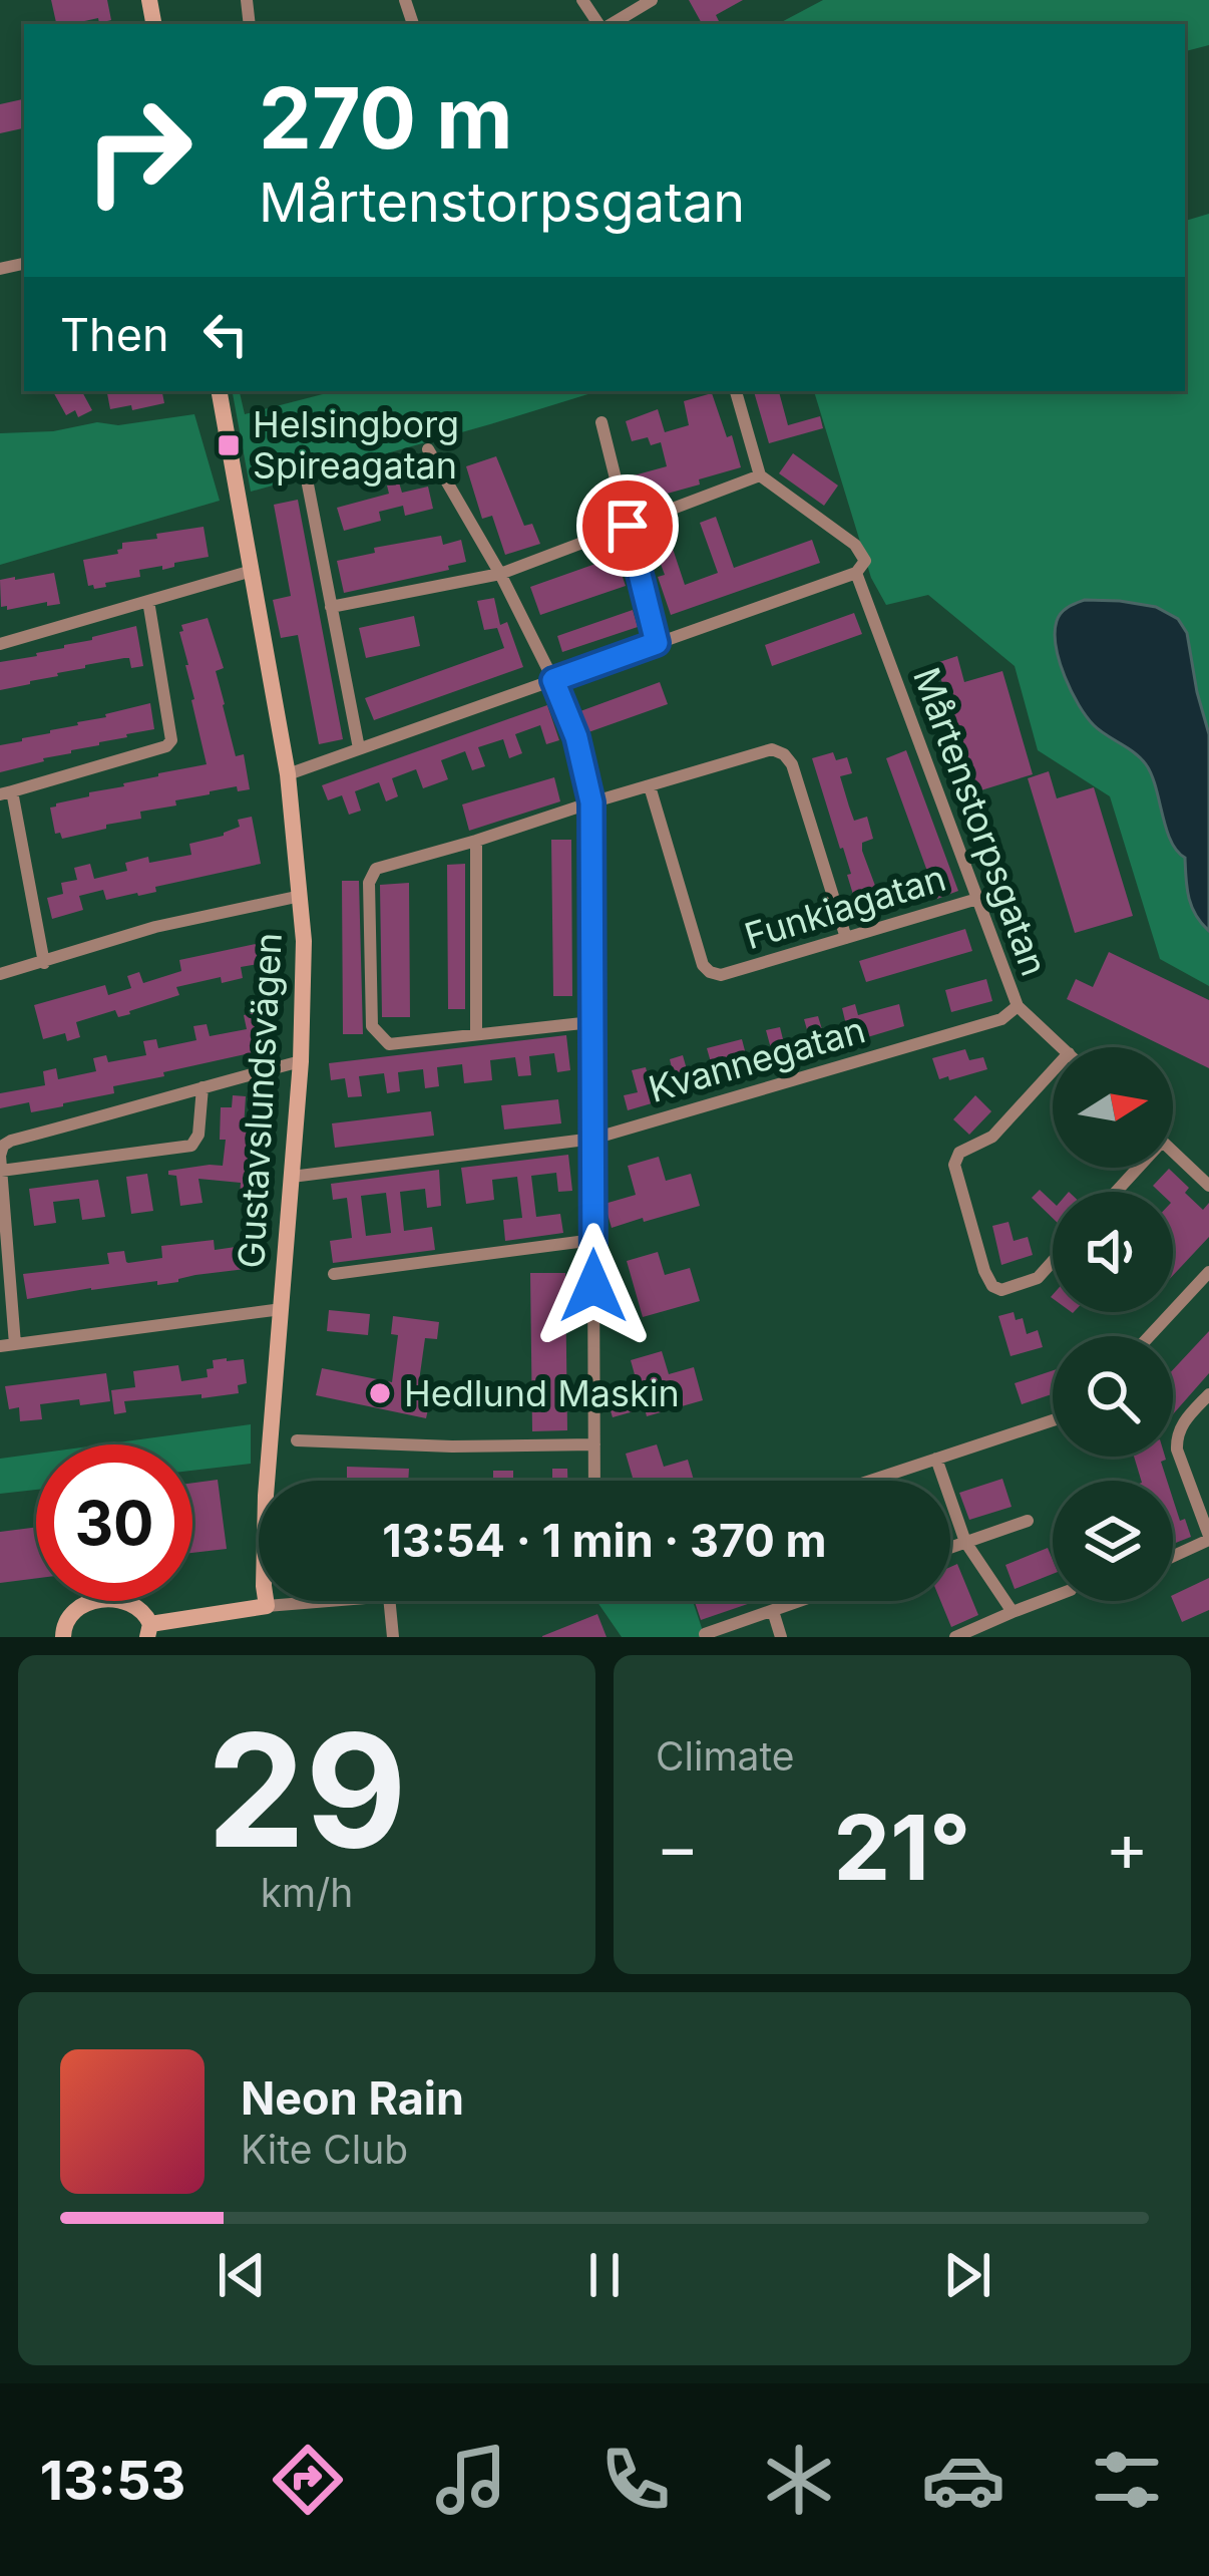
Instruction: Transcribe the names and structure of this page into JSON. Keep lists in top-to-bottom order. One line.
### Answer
{"streets":{"street":["Mårtenstorpsgatan","Funkiagatan","Kvannegatan","Gustavslundsvägen"]},"crossings":[["Mårtenstorpsgatan","Funkiagatan"],["Mårtenstorpsgatan","Kvannegatan"],["Kvannegatan","Gustavslundsvägen"]],"places":{"transit":["Helsingborg Spireagatan"],"other":["Hedlund Maskin"]},"north":"right","page":{"turn":["270 m","Mårtenstorpsgatan"],"then":"Then","limit":"30","trip":"13:54 · 1 min · 370 m","tile":[["29","km/h"],"Climate"],"heat":["−","21°","+"],"song":["Neon Rain","Kite Club"],"tabs":"13:53"}}
